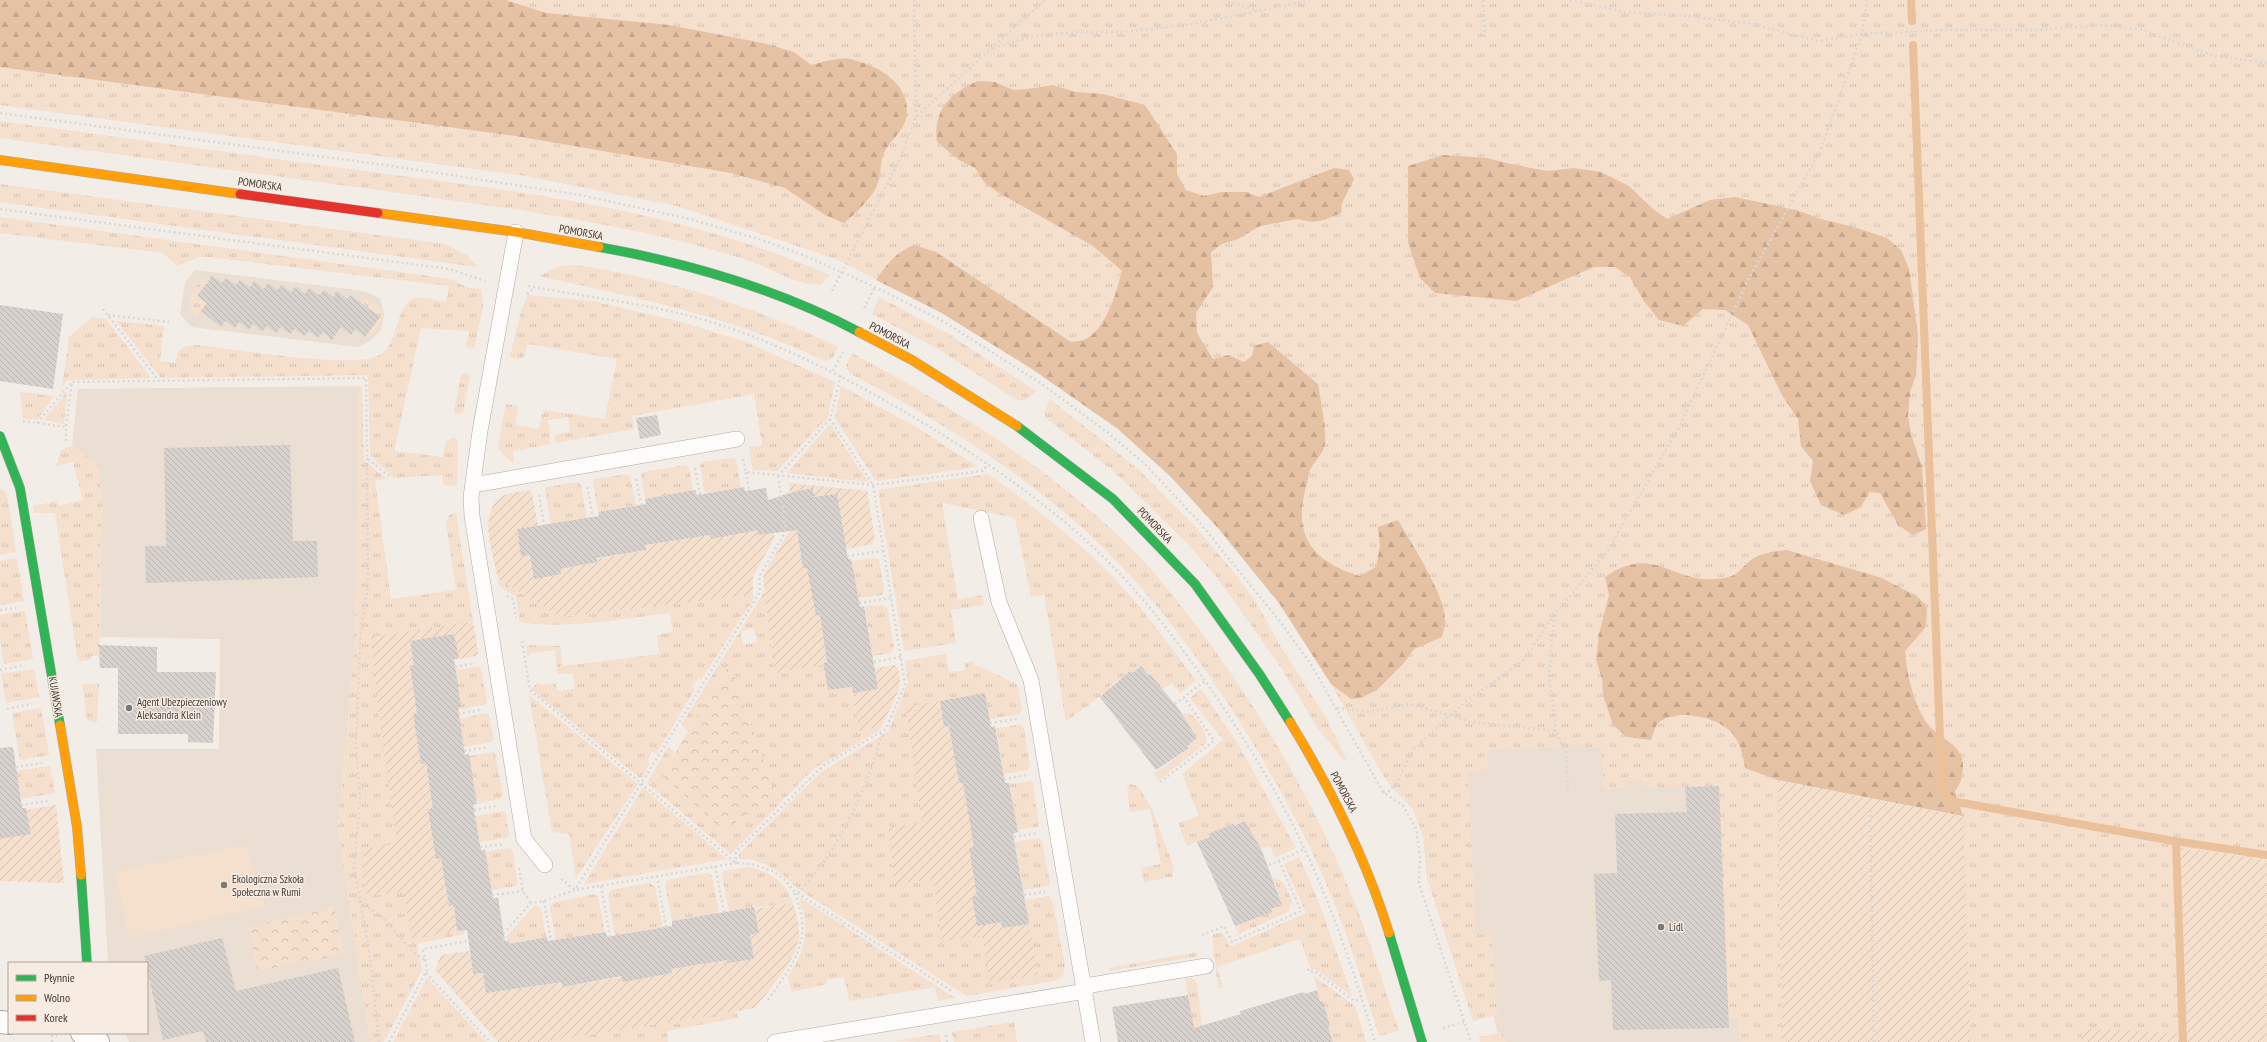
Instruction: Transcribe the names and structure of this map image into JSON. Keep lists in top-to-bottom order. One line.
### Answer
{"streets":{"main road":["POMORSKA","KUJAWSKA"]},"places":["Agent Ubezpieczeniowy Aleksandra Klein","Ekologiczna Szkoła Społeczna w Rumi","Lidl"],"legend":["Płynnie","Wolno","Korek"]}
